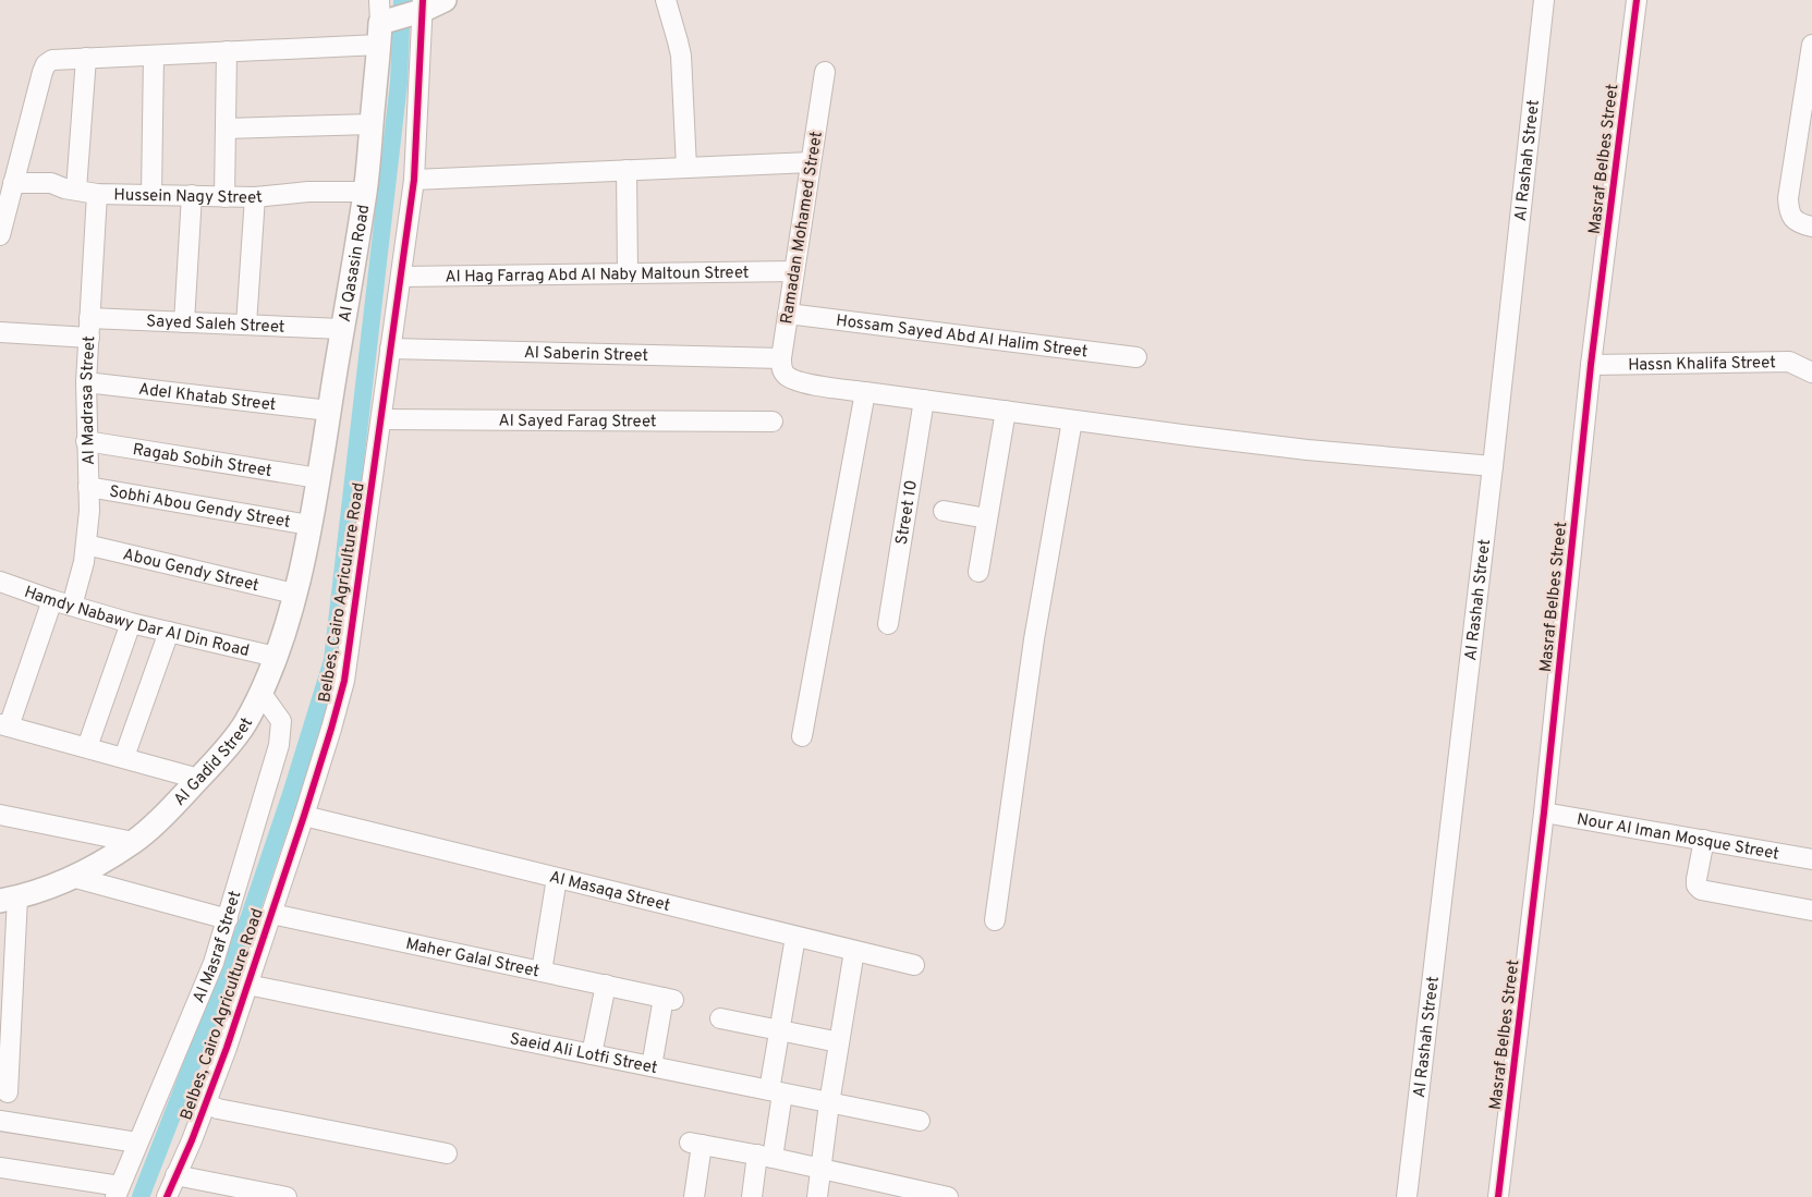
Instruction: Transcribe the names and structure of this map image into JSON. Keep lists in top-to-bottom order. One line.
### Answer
{"streets":{"street":["Masraf Belbes Street","Al Rashah Street","Hussein Nagy Street","Ramadan Mohamed Street","Al Qasasin Road","Al Hag Farrag Abd Al Naby Maltoun Street","Sayed Saleh Street","Hossam Sayed Abd Al Halim Street","Al Saberin Street","Hassn Khalifa Street","Adel Khatab Street","Al Madrasa Street","Al Sayed Farag Street","Ragab Sobih Street","Sobhi Abou Gendy Street","Street 10","Abou Gendy Street","Belbes, Cairo Agriculture Road","Hamdy Nabawy Dar Al Din Road","Al Gadid Street","Nour Al Iman Mosque Street","Al Masaqa Street","Al Masraf Street","Maher Galal Street","Saeid Ali Lotfi Street"]},"crossings":[["Masraf Belbes Street","Hassn Khalifa Street"],["Masraf Belbes Street","Nour Al Iman Mosque Street"],["Hussein Nagy Street","Al Qasasin Road"],["Hussein Nagy Street","Al Madrasa Street"],["Ramadan Mohamed Street","Al Hag Farrag Abd Al Naby Maltoun Street"],["Ramadan Mohamed Street","Hossam Sayed Abd Al Halim Street"],["Ramadan Mohamed Street","Al Saberin Street"],["Al Qasasin Road","Sayed Saleh Street"],["Al Qasasin Road","Adel Khatab Street"],["Al Qasasin Road","Ragab Sobih Street"],["Al Qasasin Road","Sobhi Abou Gendy Street"],["Al Qasasin Road","Al Gadid Street"],["Al Hag Farrag Abd Al Naby Maltoun Street","Belbes, Cairo Agriculture Road"],["Sayed Saleh Street","Al Madrasa Street"],["Al Saberin Street","Belbes, Cairo Agriculture Road"],["Adel Khatab Street","Al Madrasa Street"],["Al Madrasa Street","Ragab Sobih Street"],["Al Madrasa Street","Sobhi Abou Gendy Street"],["Al Madrasa Street","Abou Gendy Street"],["Al Madrasa Street","Hamdy Nabawy Dar Al Din Road"],["Al Sayed Farag Street","Belbes, Cairo Agriculture Road"],["Sobhi Abou Gendy Street","Al Gadid Street"],["Abou Gendy Street","Al Gadid Street"],["Belbes, Cairo Agriculture Road","Al Masaqa Street"],["Belbes, Cairo Agriculture Road","Maher Galal Street"],["Belbes, Cairo Agriculture Road","Saeid Ali Lotfi Street"],["Hamdy Nabawy Dar Al Din Road","Al Gadid Street"],["Al Gadid Street","Al Masraf Street"],["Maher Galal Street","Saeid Ali Lotfi Street"]]}
